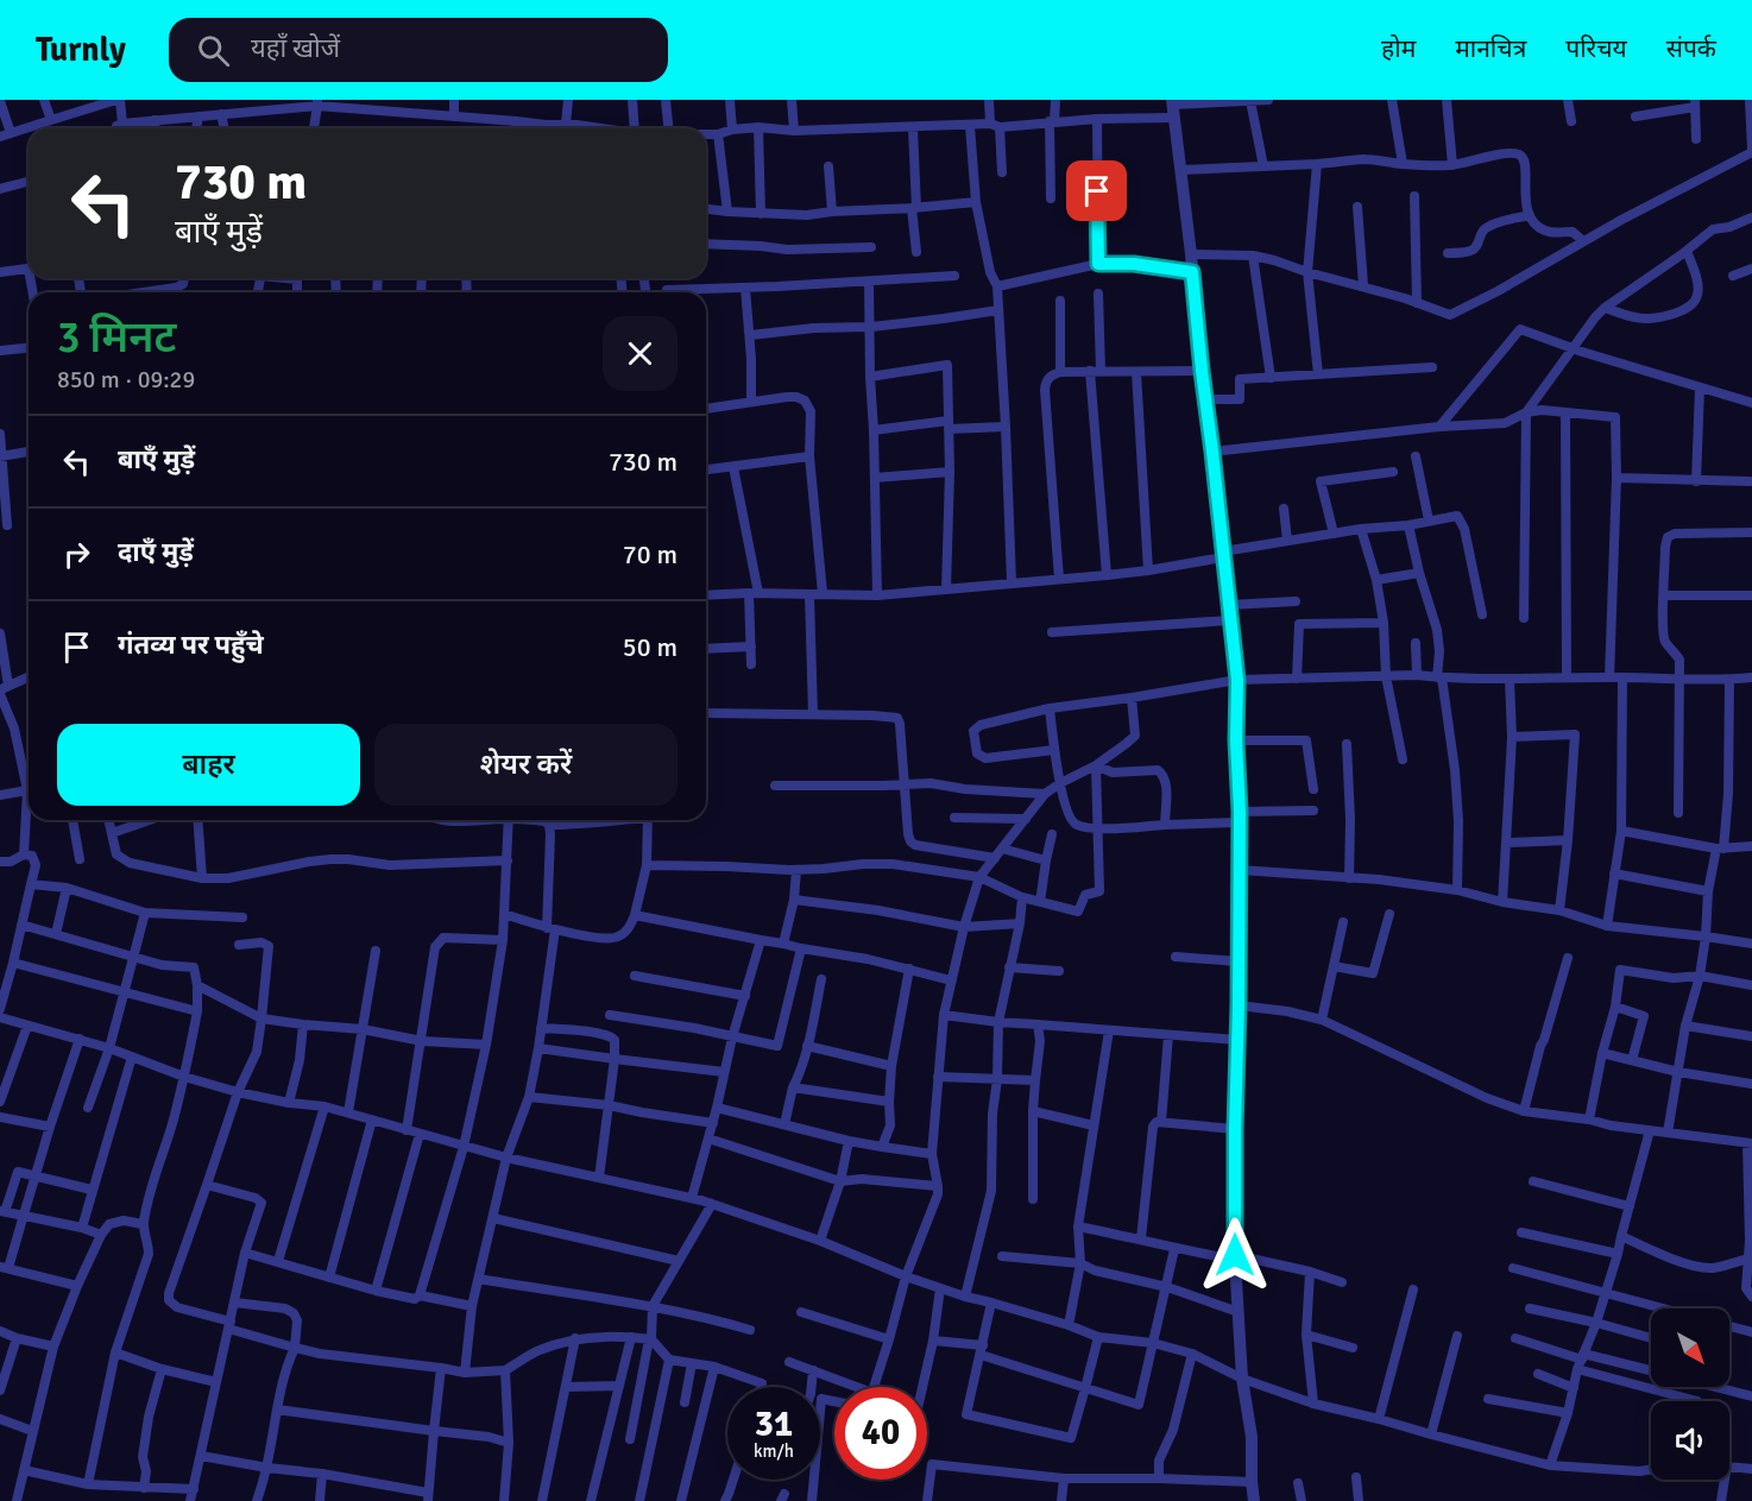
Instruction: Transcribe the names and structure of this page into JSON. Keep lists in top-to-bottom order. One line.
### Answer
{"north":"bottom right","page":{"header":"Turnly","search":"यहाँ खोजें","nav":["होम","मानचित्र","परिचय","संपर्क"],"turn":["730 m","बाएँ मुड़ें"],"heading":["3 मिनट","850 m · 09:29"],"list":[{"name":"बाएँ मुड़ें","value":"730 m"},{"name":"दाएँ मुड़ें","value":"70 m"},{"name":"गंतव्य पर पहुँचे","value":"50 m"}],"buttons":["बाहर","शेयर करें"],"speed":"31 km/h","limit":"40"}}
